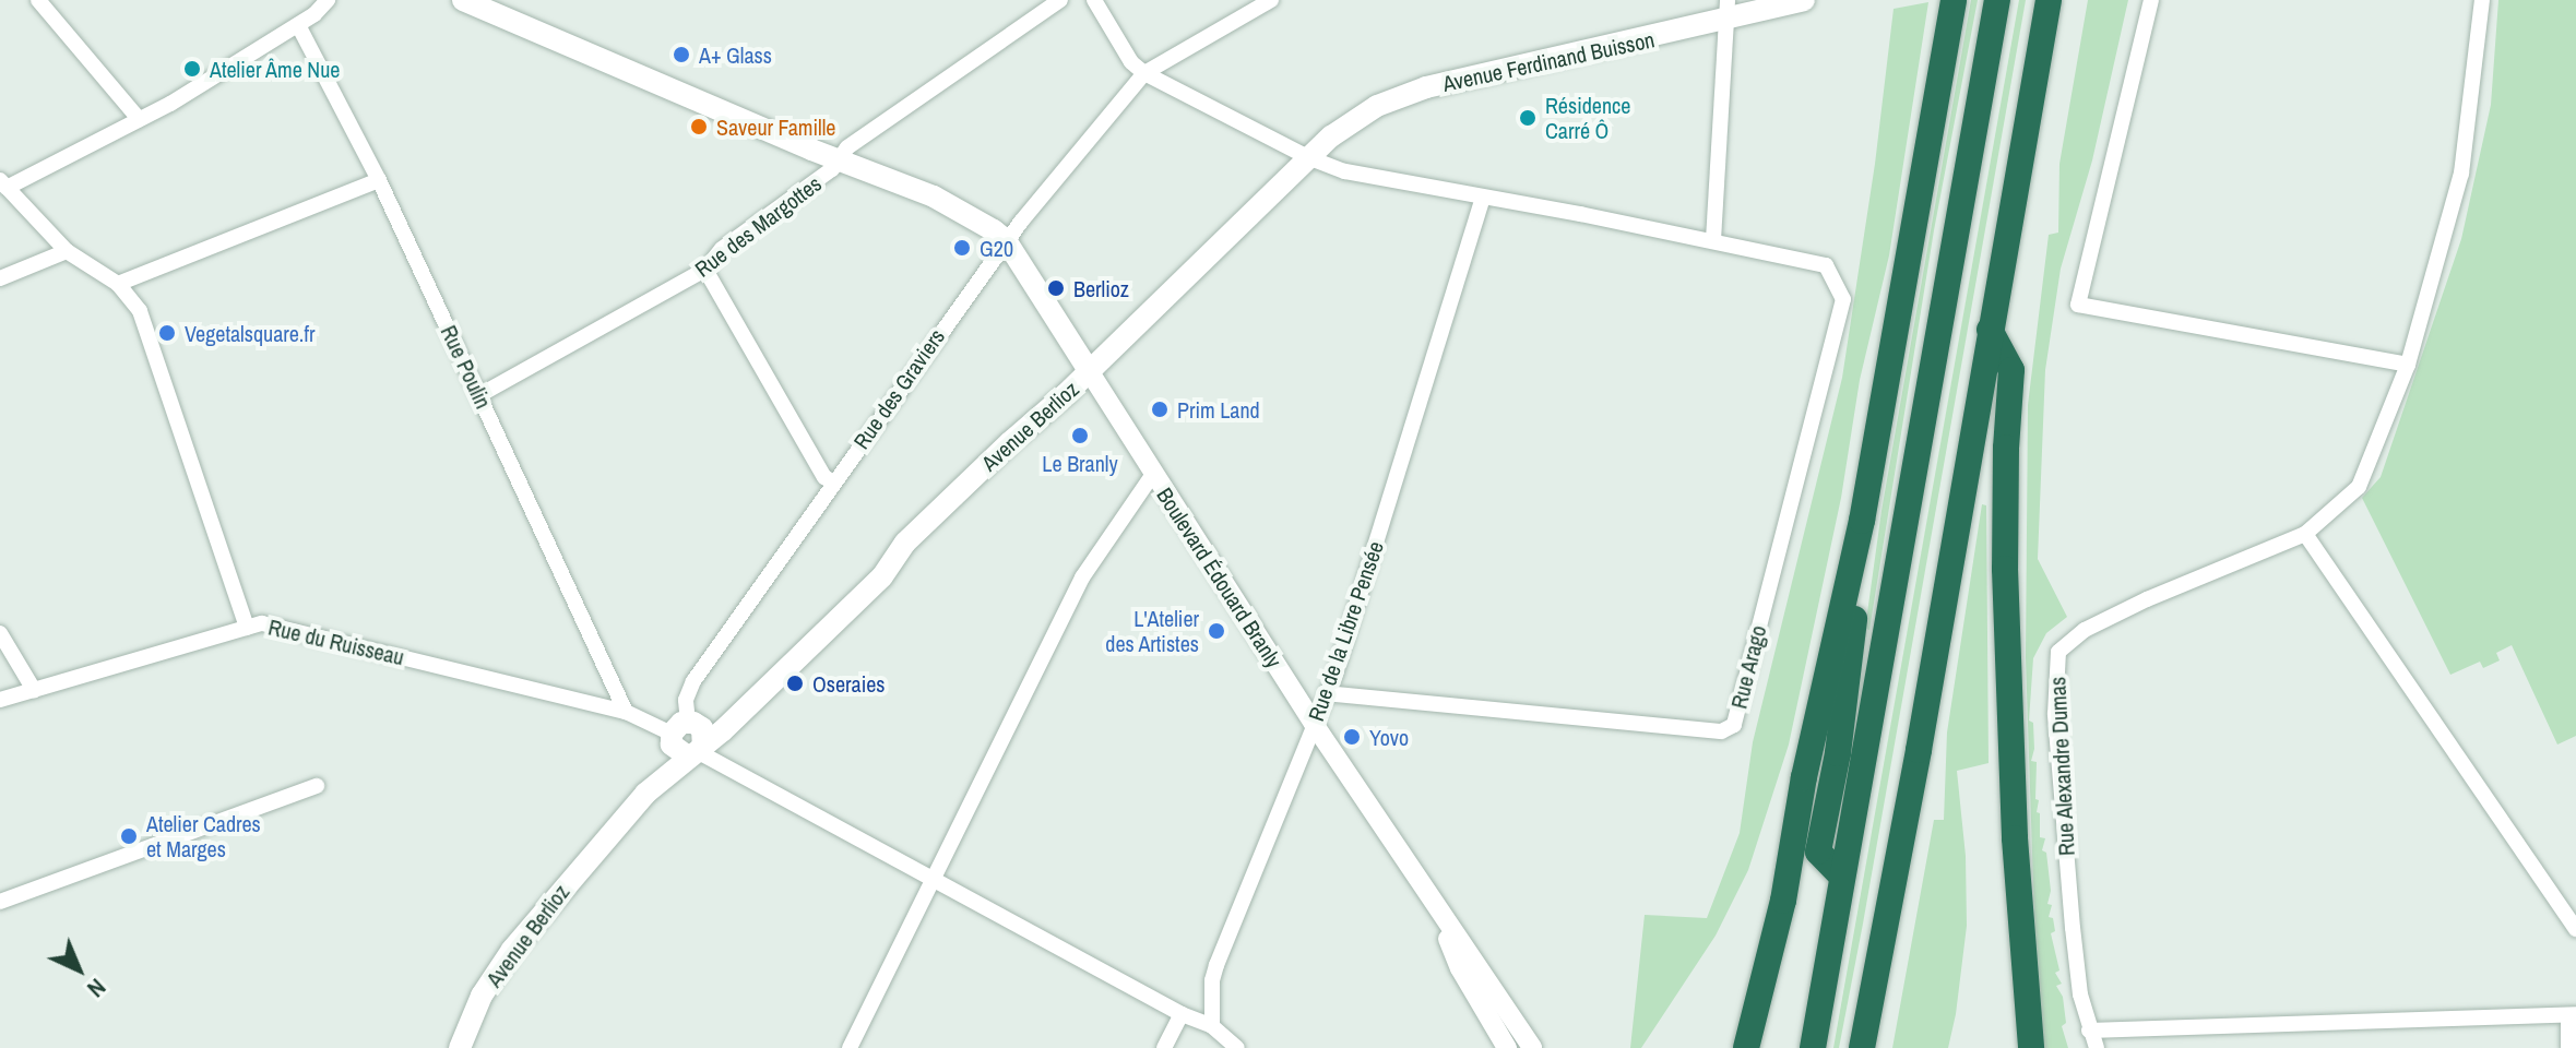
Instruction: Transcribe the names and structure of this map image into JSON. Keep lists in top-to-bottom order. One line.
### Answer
{"streets":{"main road":["Avenue Ferdinand Buisson","Avenue Berlioz","Boulevard Édouard Branly"],"street":["Rue des Margottes","Rue Poulin","Rue des Graviers","Rue de la Libre Pensée","Rue du Ruisseau","Rue Arago","Rue Alexandre Dumas"]},"crossings":[["Avenue Ferdinand Buisson","Avenue Berlioz"],["Rue des Margottes","Rue Poulin"],["Rue Poulin","Rue du Ruisseau"],["Rue des Graviers","Avenue Berlioz"],["Rue des Graviers","Boulevard Édouard Branly"],["Rue des Graviers","Rue du Ruisseau"],["Avenue Berlioz","Boulevard Édouard Branly"],["Avenue Berlioz","Rue du Ruisseau"],["Boulevard Édouard Branly","Rue de la Libre Pensée"],["Rue de la Libre Pensée","Rue du Ruisseau"],["Rue de la Libre Pensée","Rue Arago"]],"places":["A+ Glass","Atelier Âme Nue","Résidence Carré Ô","Saveur Famille","G20","Berlioz","Vegetalsquare.fr","Prim Land","Le Branly","L'Atelier des Artistes","Oseraies","Yovo","Atelier Cadres et Marges"],"north":"bottom right"}
